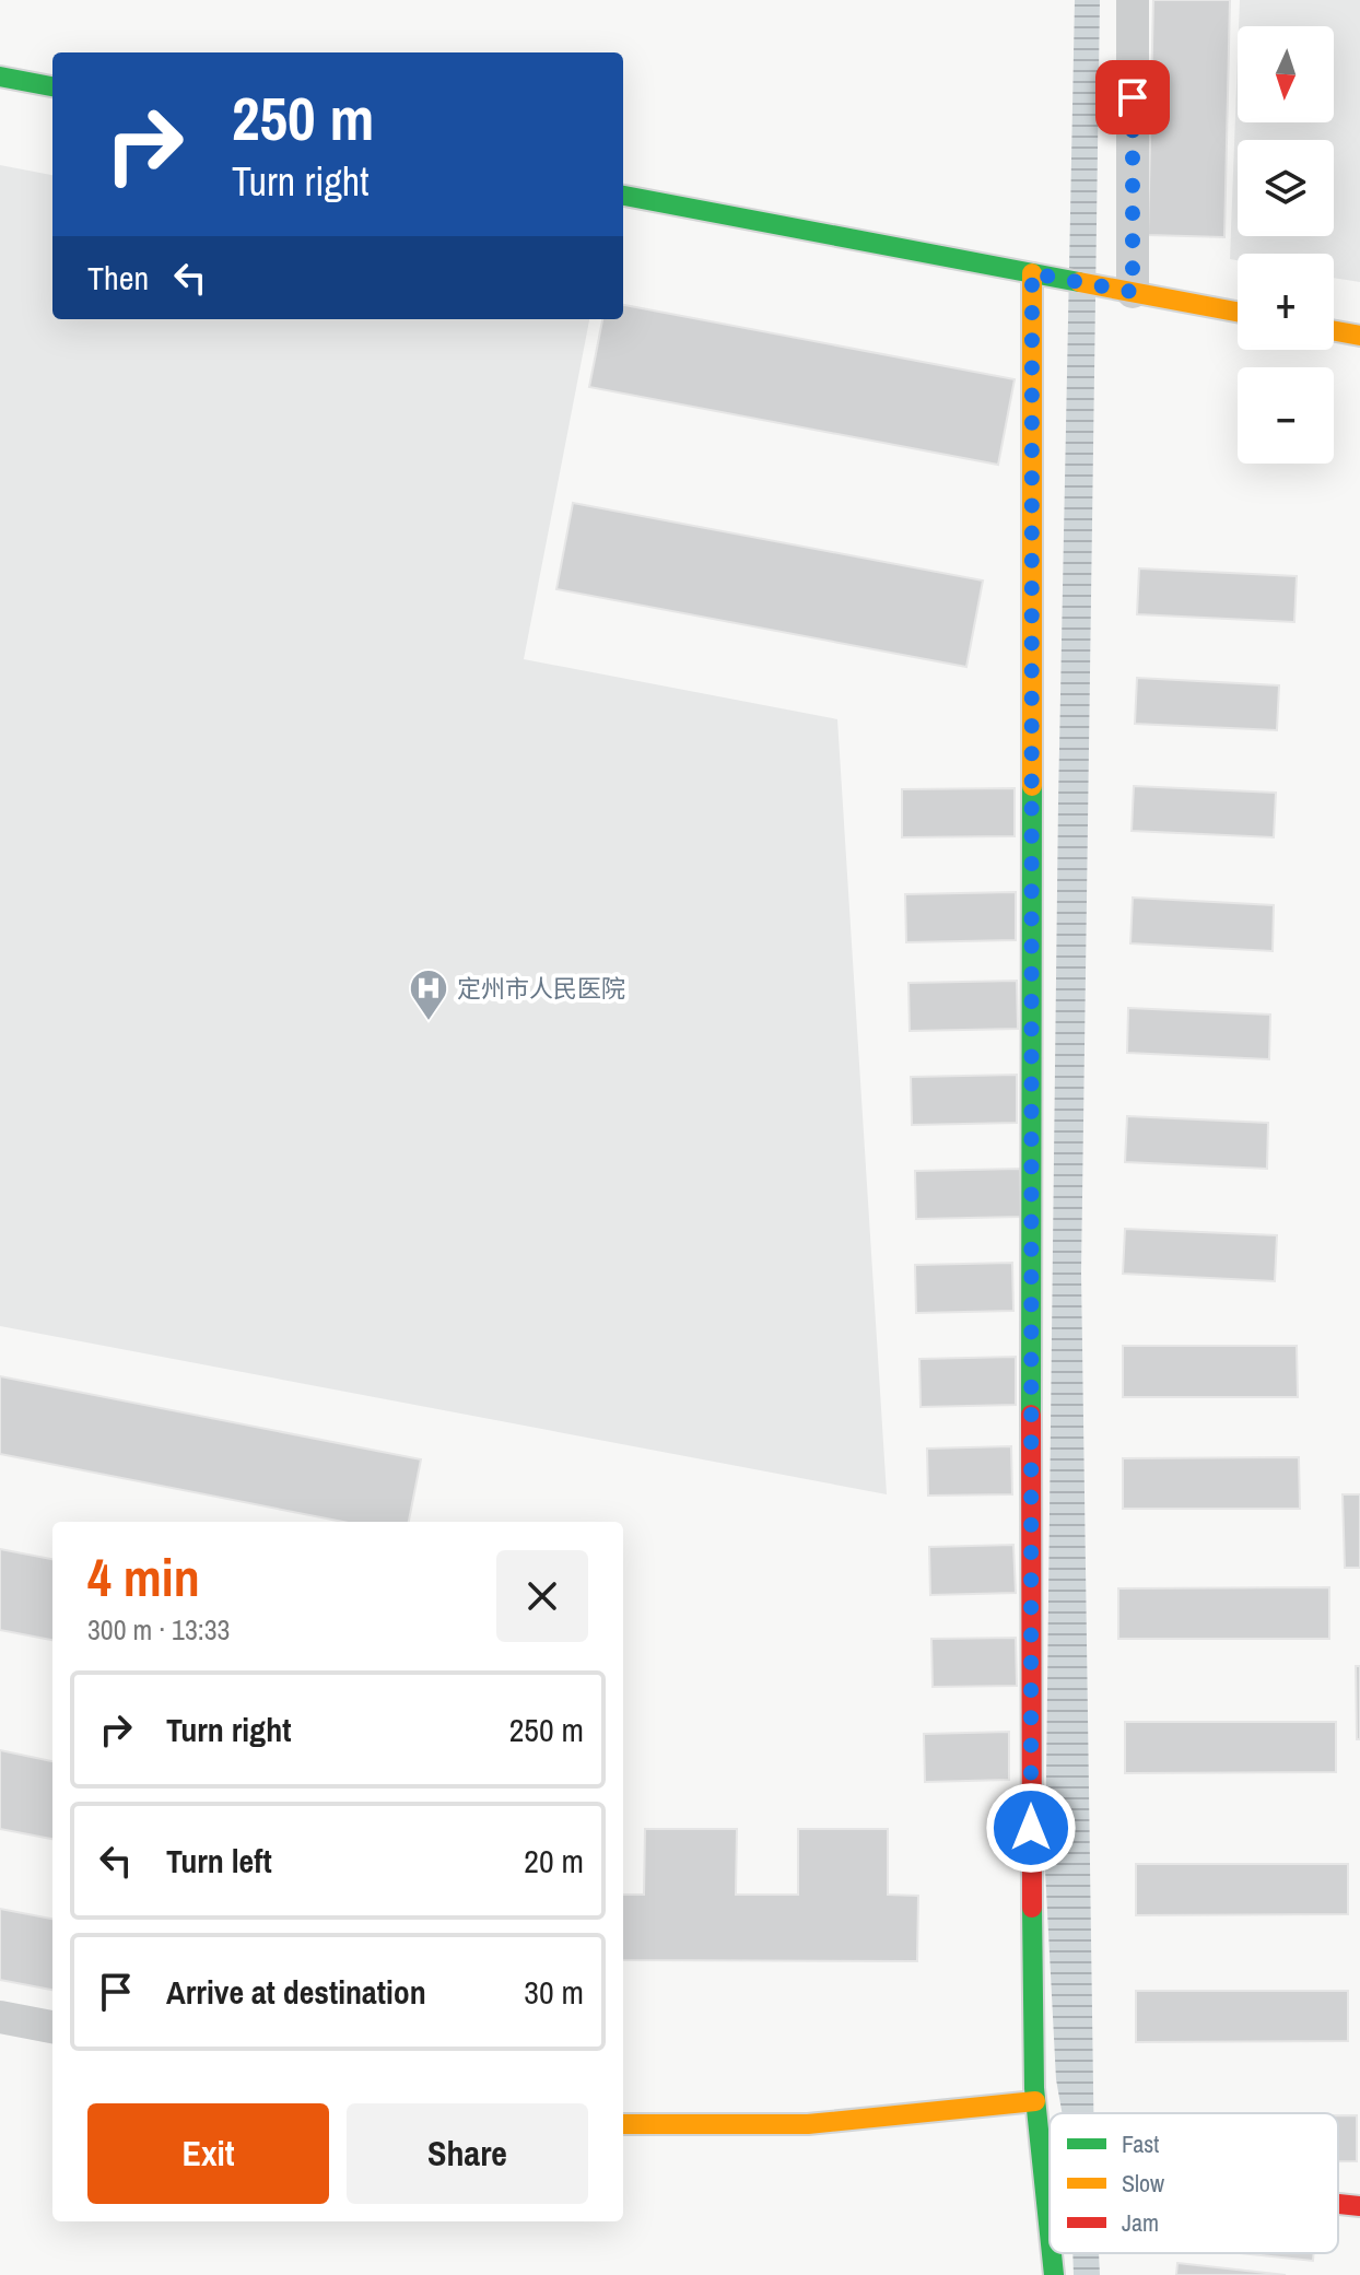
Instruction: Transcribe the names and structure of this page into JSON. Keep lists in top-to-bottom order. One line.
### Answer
{"places":{"hospital":["定州市人民医院"]},"legend":["Fast","Slow","Jam"],"north":"bottom","page":{"map_buttons":["+","−"],"turn":["250 m","Turn right"],"then":"Then","heading":["4 min","300 m · 13:33"],"list":[{"name":"Turn right","value":"250 m"},{"name":"Turn left","value":"20 m"},{"name":"Arrive at destination","value":"30 m"}],"buttons":["Exit","Share"]}}
